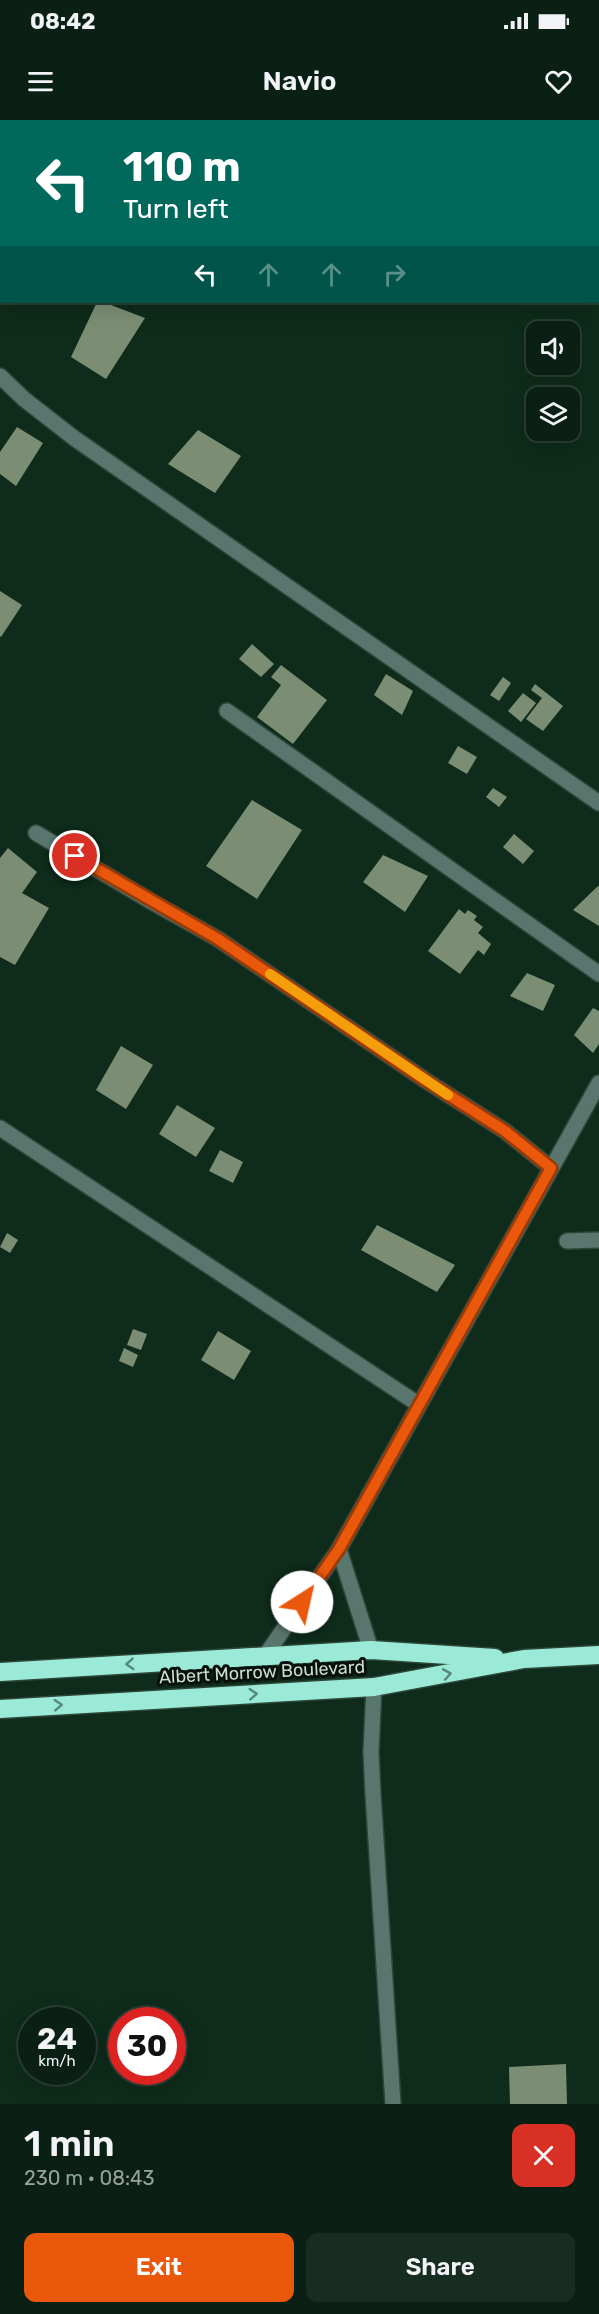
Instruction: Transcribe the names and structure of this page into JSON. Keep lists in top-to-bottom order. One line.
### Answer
{"streets":{"highway":["Albert Morrow Boulevard"]},"page":{"status":"08:42","header":"Navio","turn":["110 m","Turn left"],"speed":"24 km/h","limit":"30","heading":["1 min","230 m · 08:43"],"buttons":["Exit","Share"]}}
